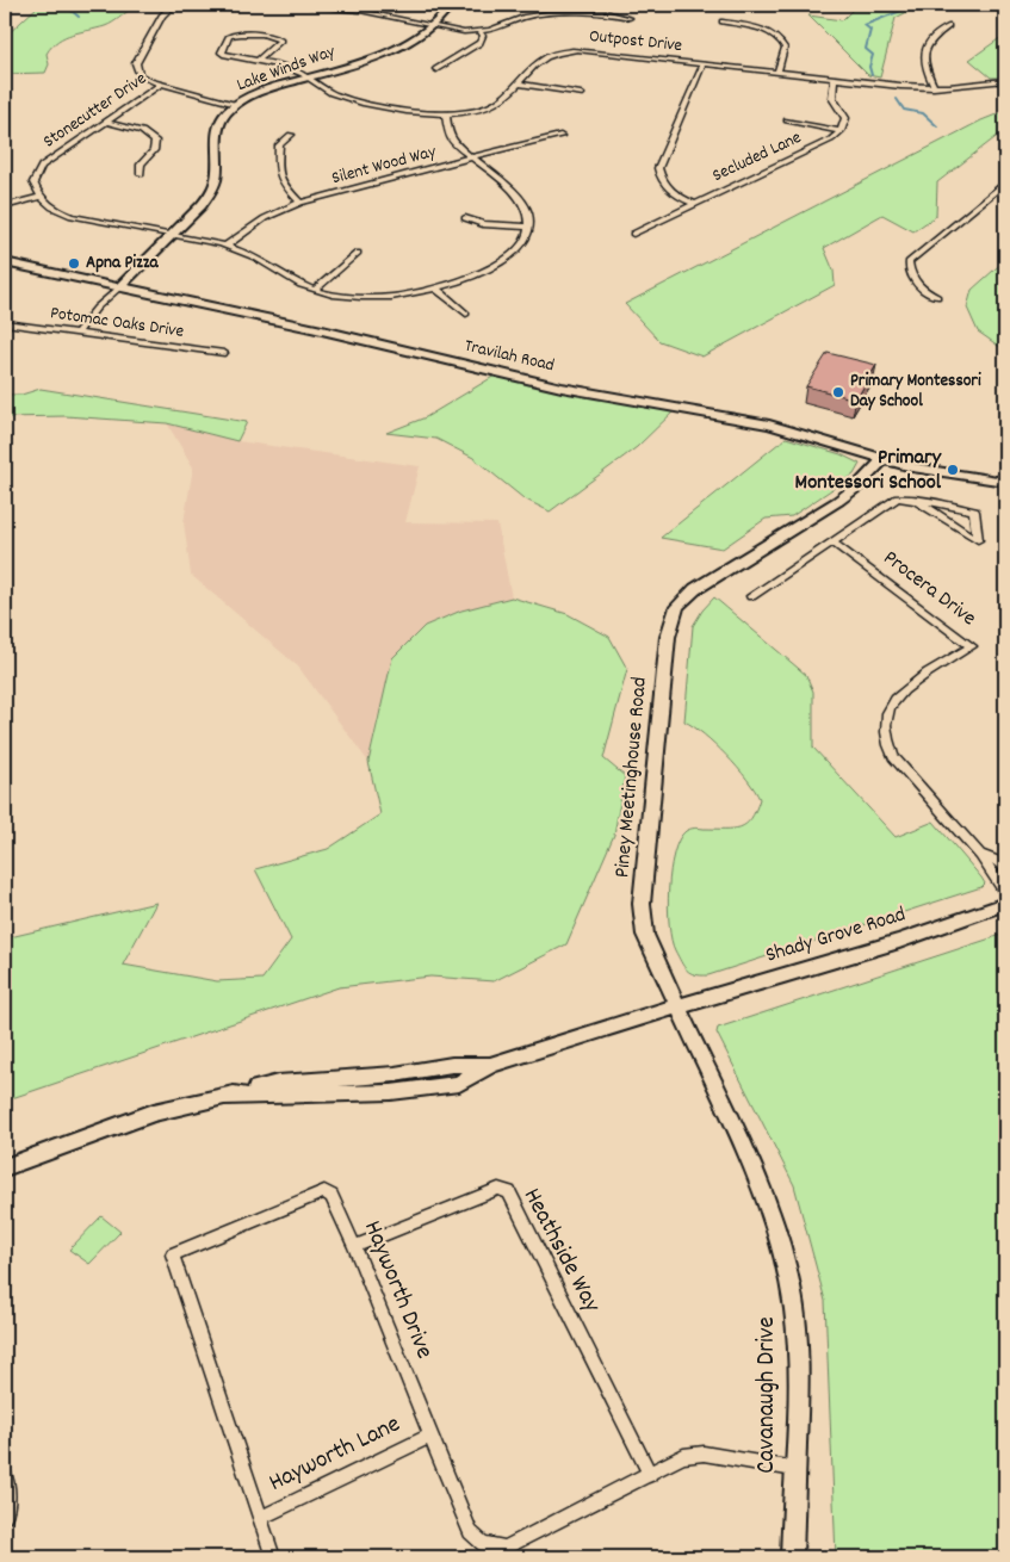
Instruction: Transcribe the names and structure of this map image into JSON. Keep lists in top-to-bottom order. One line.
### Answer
{"streets":{"main road":["Lake Winds Way","Travilah Road","Piney Meetinghouse Road","Shady Grove Road","Cavanaugh Drive"],"street":["Outpost Drive","Stonecutter Drive","Secluded Lane","Silent Wood Way","Potomac Oaks Drive","Procera Drive","Heathside Way","Hayworth Drive","Hayworth Lane"]},"crossings":[["Outpost Drive","Lake Winds Way"],["Lake Winds Way","Travilah Road"],["Travilah Road","Piney Meetinghouse Road"],["Piney Meetinghouse Road","Shady Grove Road"],["Piney Meetinghouse Road","Cavanaugh Drive"],["Shady Grove Road","Cavanaugh Drive"],["Heathside Way","Hayworth Drive"],["Hayworth Drive","Cavanaugh Drive"],["Hayworth Drive","Hayworth Lane"]],"places":["Apna Pizza","Primary Montessori Day School","Primary Montessori School"]}
